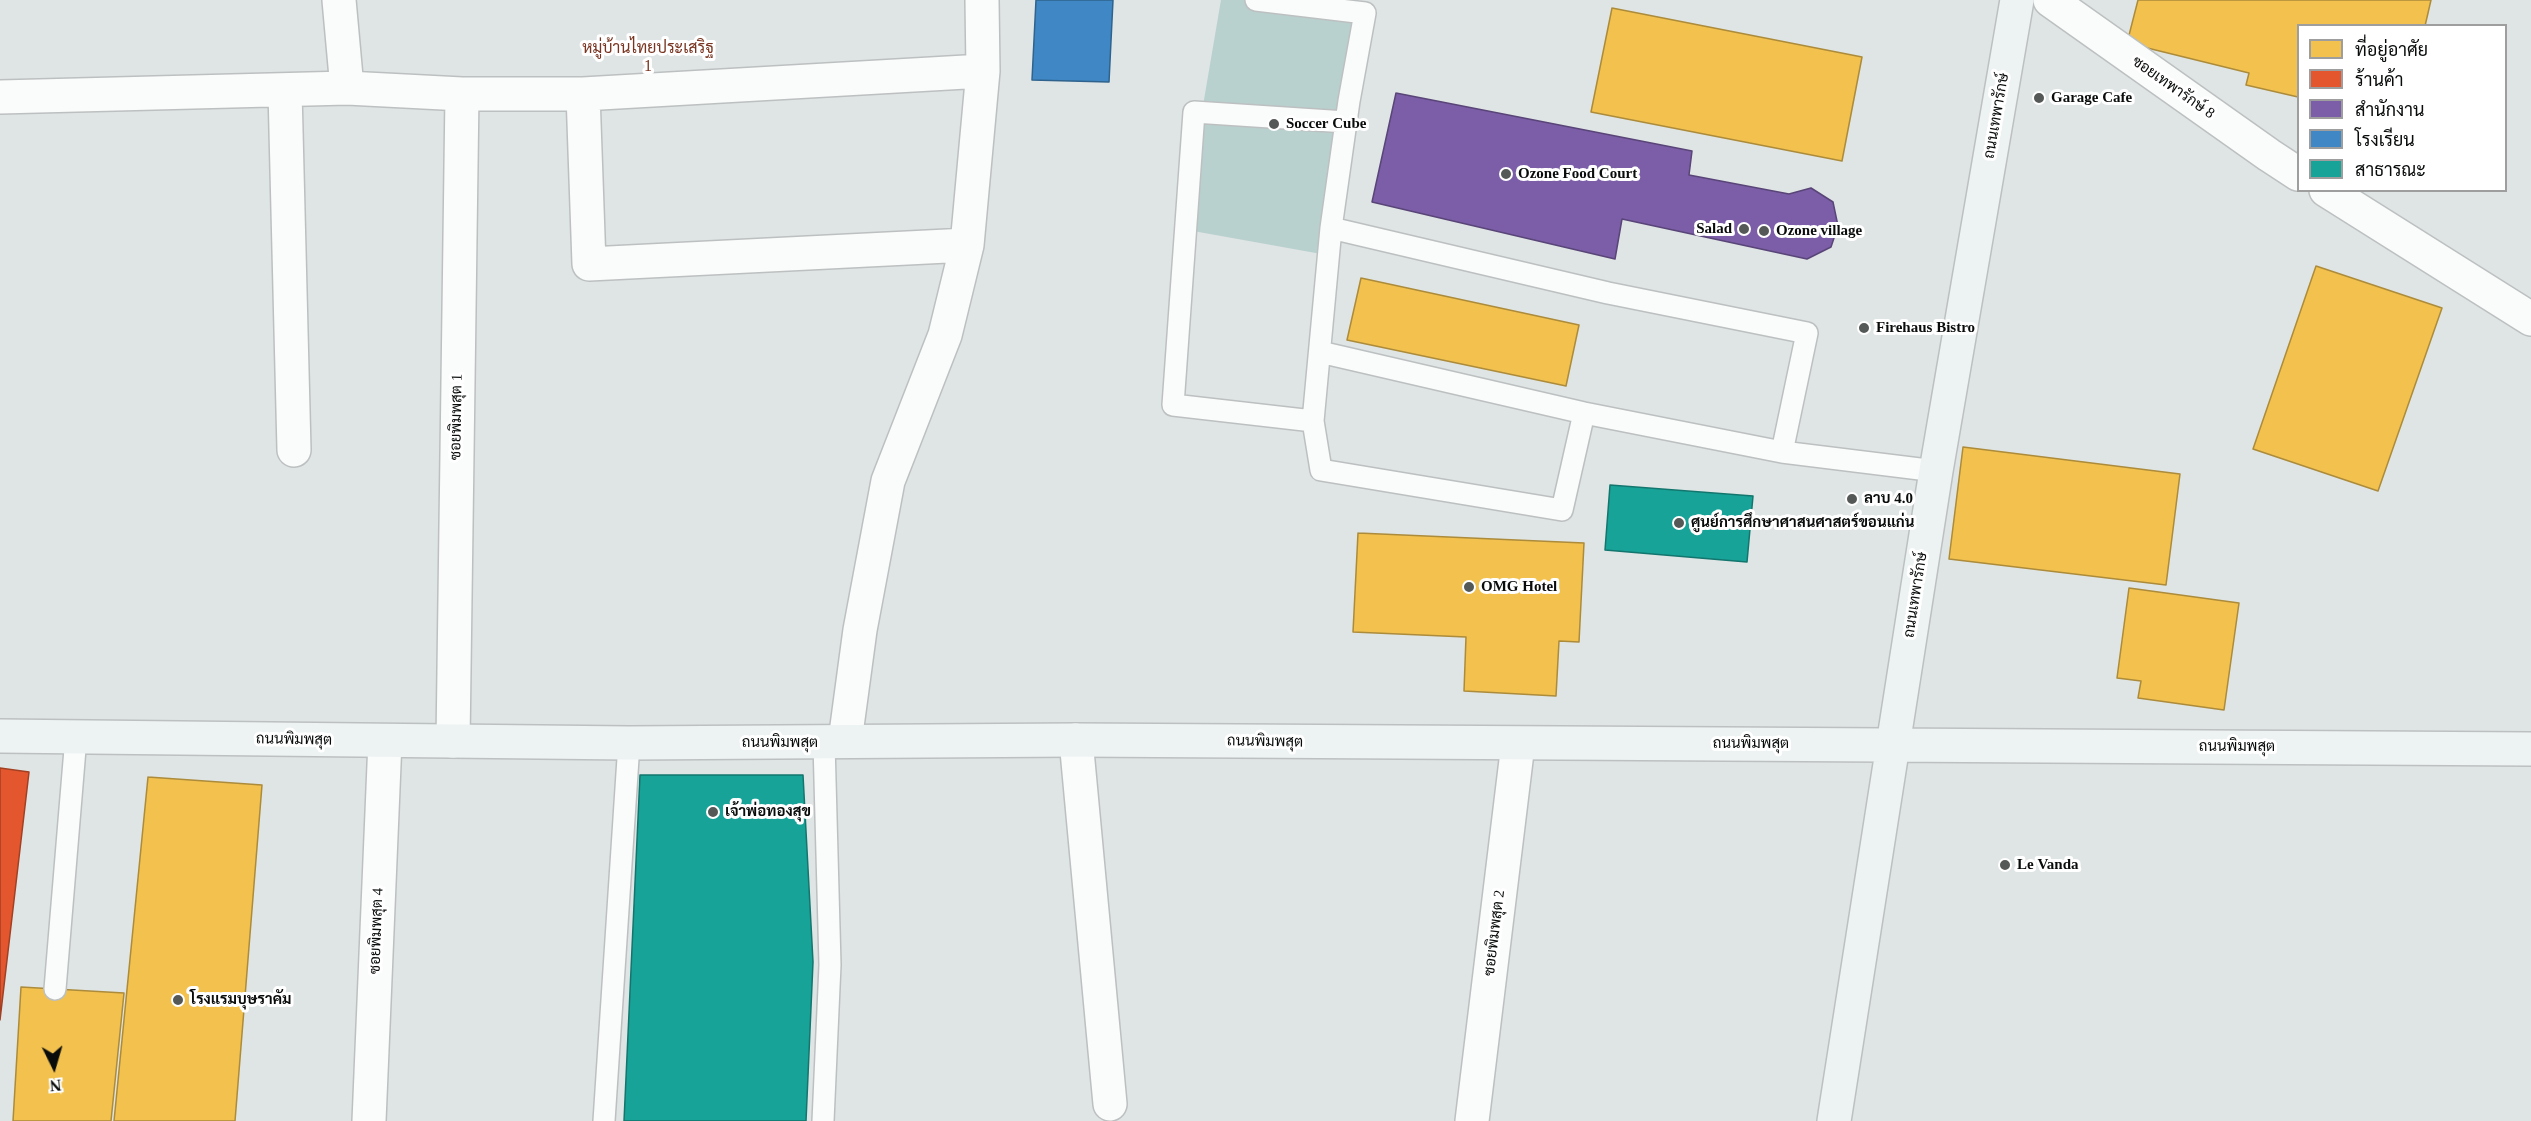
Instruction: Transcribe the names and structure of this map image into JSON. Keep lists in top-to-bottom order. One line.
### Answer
{"streets":{"street":["ซอยเทพารักษ์ 8","ถนนเทพารักษ์","ซอยพิมพสุต 1","ถนนพิมพสุต","ซอยพิมพสุต 4","ซอยพิมพสุต 2"]},"crossings":[["ถนนเทพารักษ์","ถนนพิมพสุต"],["ซอยพิมพสุต 1","ถนนพิมพสุต"],["ถนนพิมพสุต","ซอยพิมพสุต 4"],["ถนนพิมพสุต","ซอยพิมพสุต 2"]],"districts":["หมู่บ้านไทยประเสริฐ 1"],"places":["Garage Cafe","Soccer Cube","Ozone Food Court","Salad","Ozone village","Firehaus Bistro","ลาบ 4.0","ศูนย์การศึกษาศาสนศาสตร์ขอนแก่น","OMG Hotel","เจ้าพ่อทองสุข","Le Vanda","โรงแรมบุษราคัม"],"legend":["ที่อยู่อาศัย","ร้านค้า","สำนักงาน","โรงเรียน","สาธารณะ"],"north":"bottom"}
